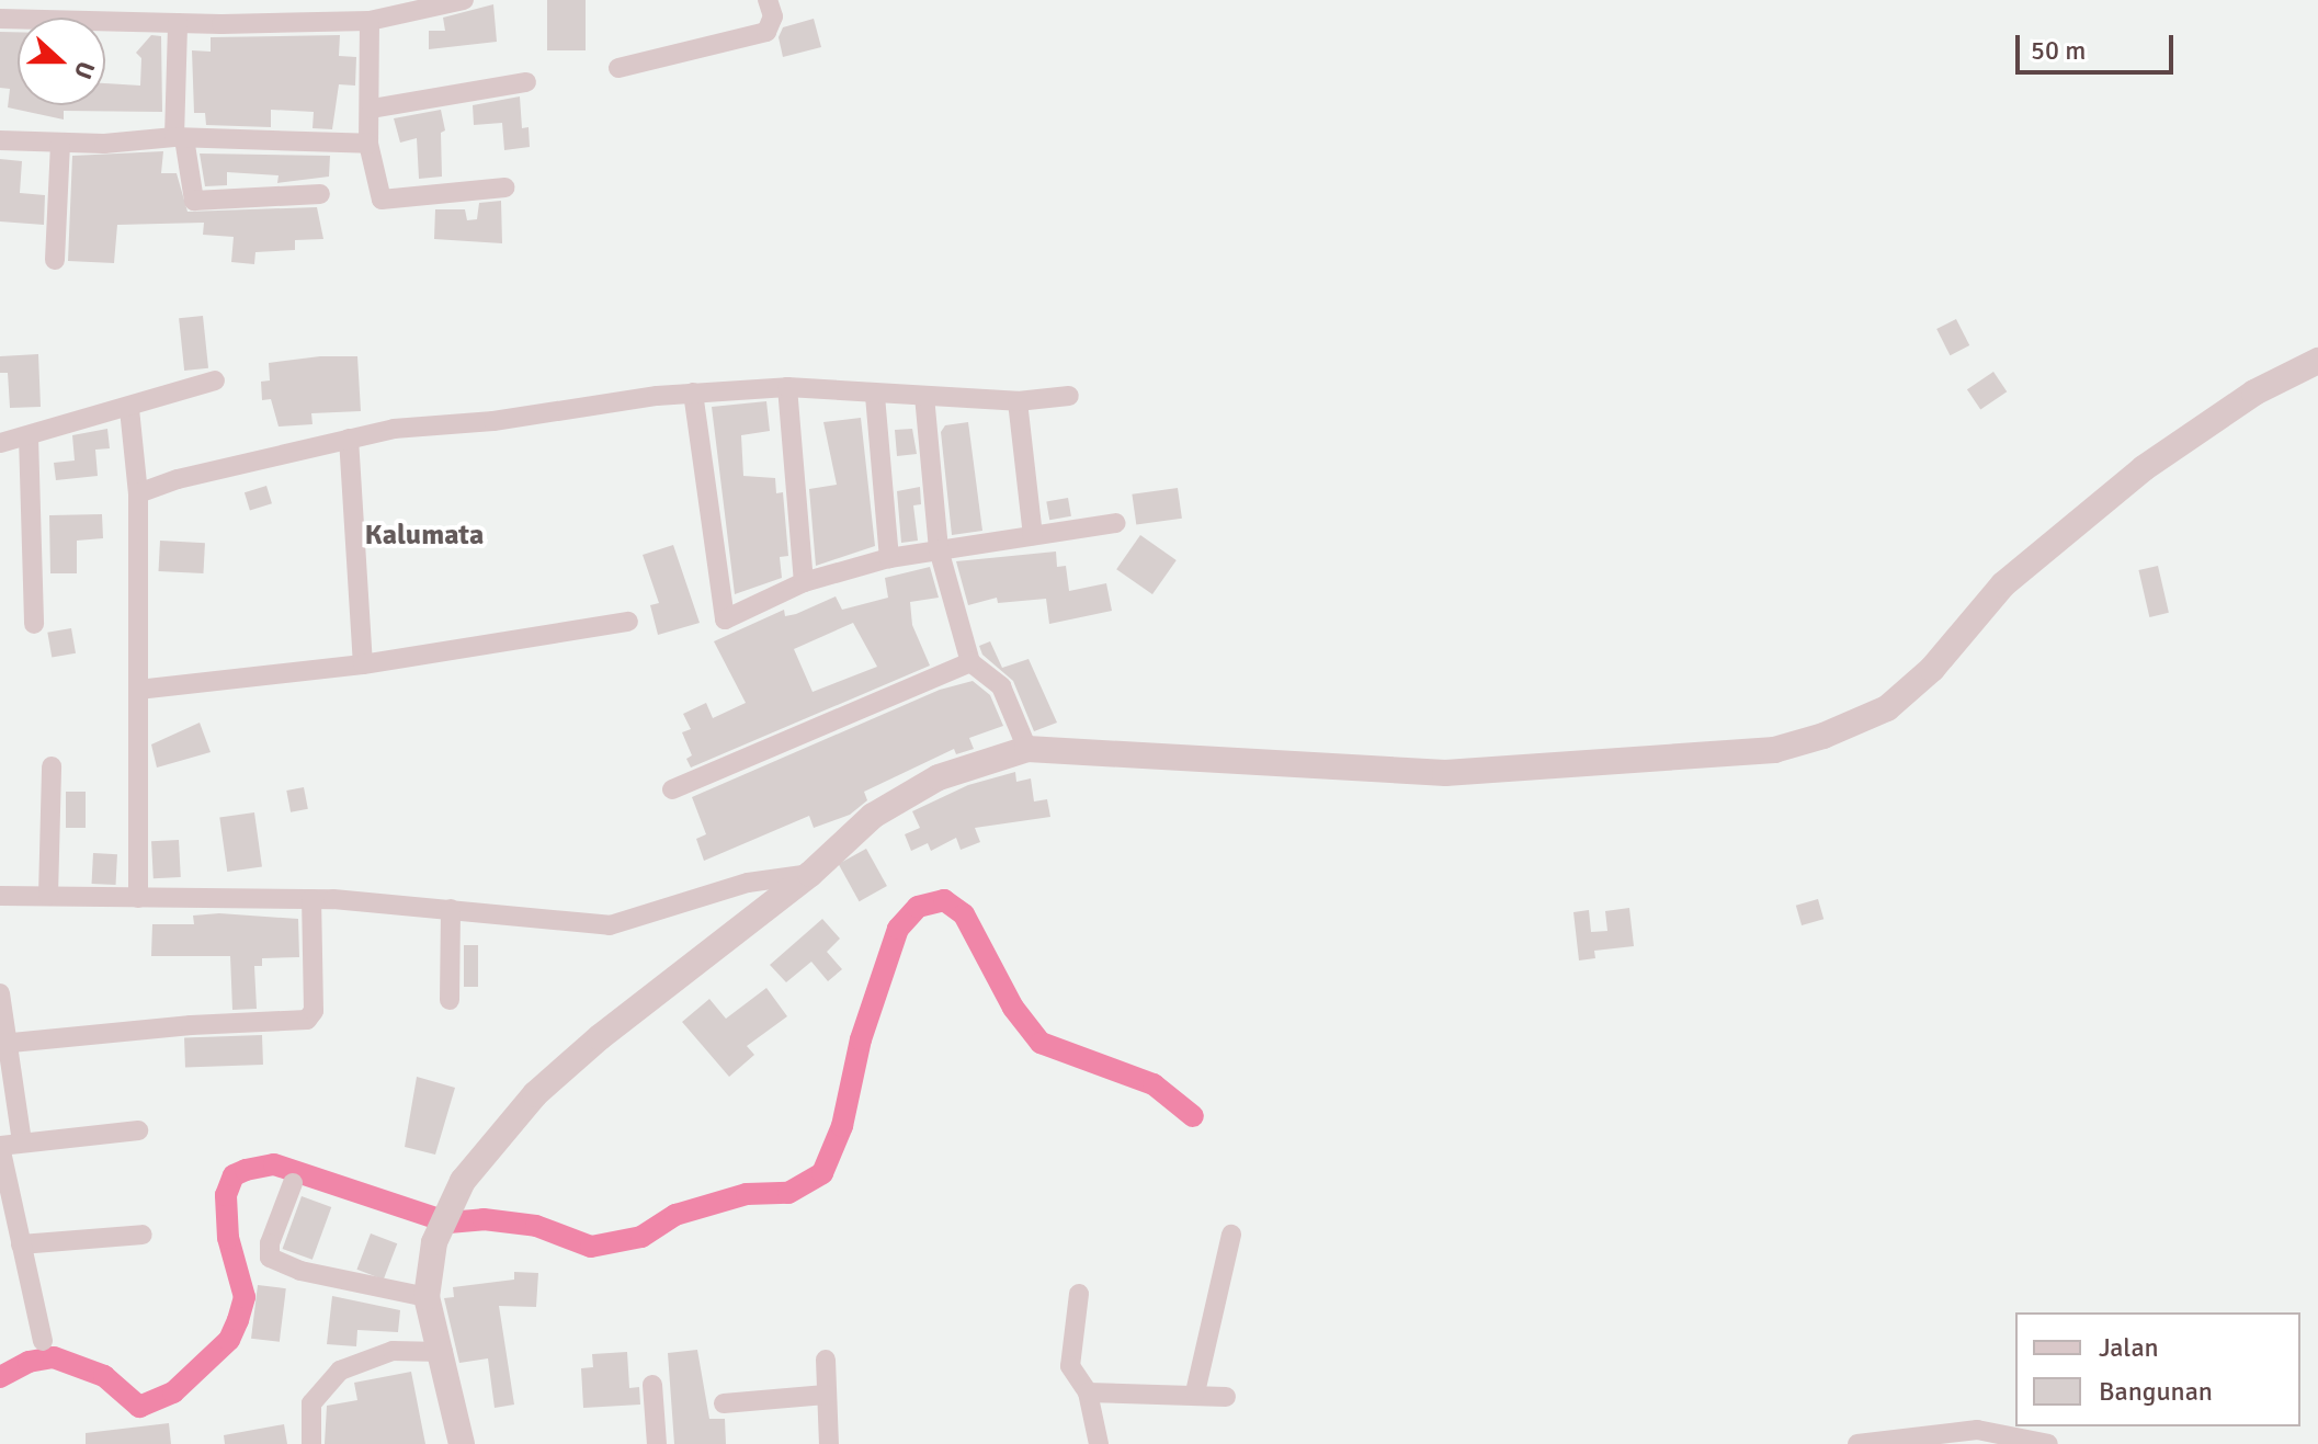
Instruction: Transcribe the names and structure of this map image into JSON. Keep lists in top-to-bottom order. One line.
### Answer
{"districts":["Kalumata"],"legend":["Jalan","Bangunan"],"scale_bar":"50 m","north":"right"}
